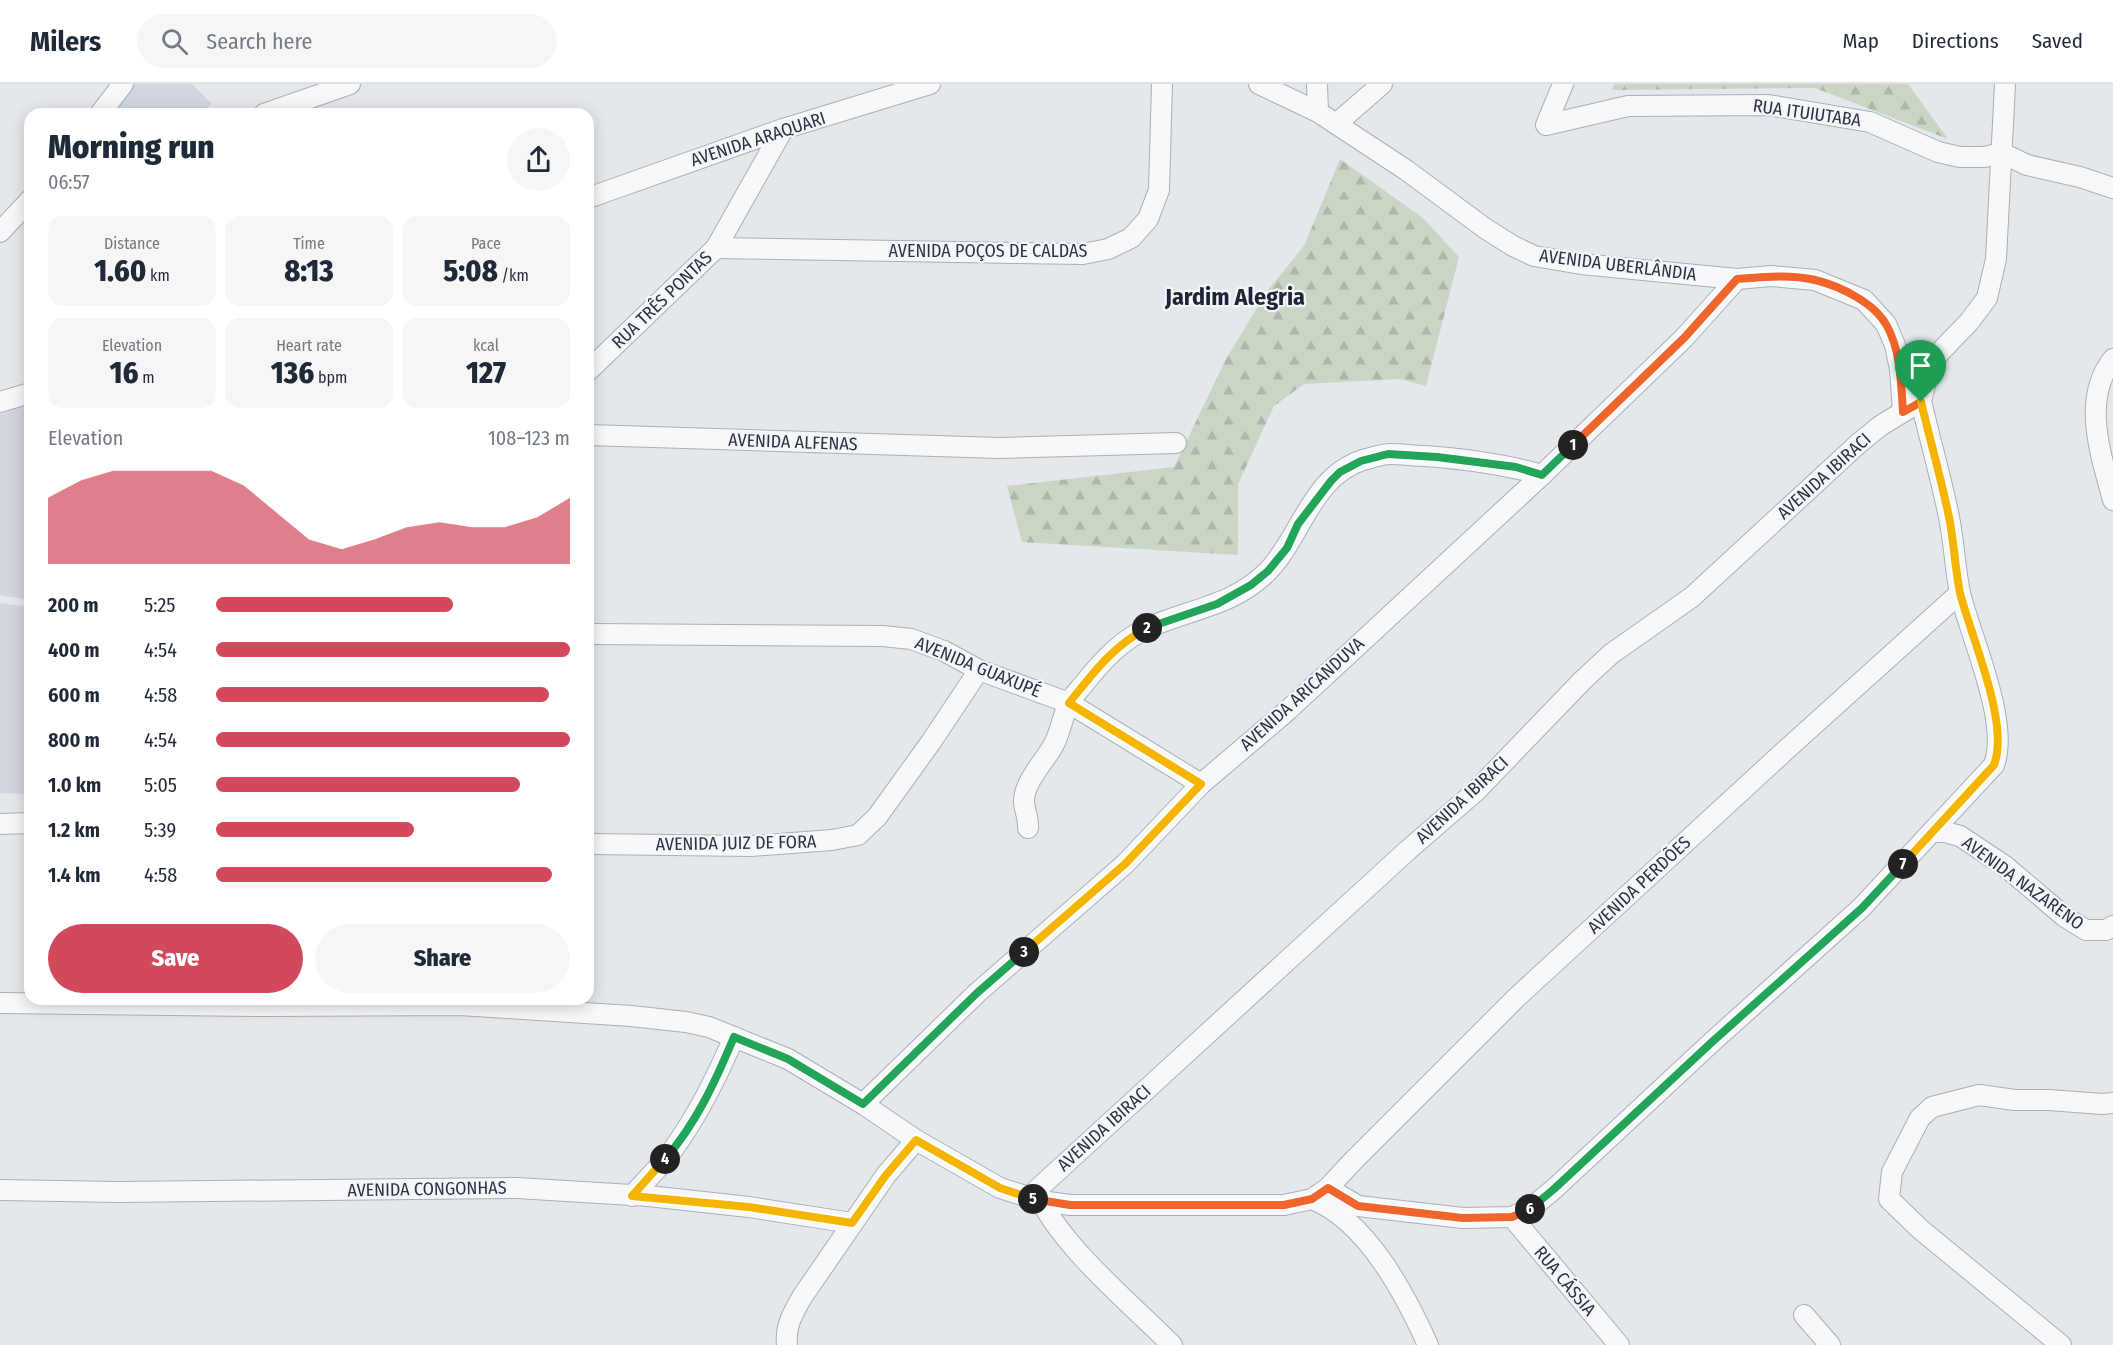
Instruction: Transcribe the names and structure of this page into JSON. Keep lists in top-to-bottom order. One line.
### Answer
{"streets":{"street":["RUA ITUIUTABA","AVENIDA ARAQUARI","AVENIDA POÇOS DE CALDAS","AVENIDA UBERLÂNDIA","RUA TRÊS PONTAS","AVENIDA ALFENAS","AVENIDA IBIRACI","AVENIDA GUAXUPÉ","AVENIDA ARICANDUVA","AVENIDA JUIZ DE FORA","AVENIDA NAZARENO","AVENIDA PERDÕES","AVENIDA CONGONHAS","RUA CÁSSIA"]},"crossings":[["AVENIDA ARAQUARI","RUA TRÊS PONTAS"],["AVENIDA POÇOS DE CALDAS","RUA TRÊS PONTAS"],["AVENIDA UBERLÂNDIA","AVENIDA IBIRACI"],["AVENIDA UBERLÂNDIA","AVENIDA ARICANDUVA"],["AVENIDA GUAXUPÉ","AVENIDA ARICANDUVA"],["AVENIDA GUAXUPÉ","AVENIDA JUIZ DE FORA"]],"districts":["Jardim Alegria"],"page":{"header":"Milers","search":"Search here","nav":["Map","Directions","Saved"],"heading":["Morning run","06:57"],"stats":[["Distance","1.60 km"],["Time","8:13"],["Pace","5:08 /km"],["Elevation","16 m"],["Heart rate","136 bpm"],["kcal","127"]],"chart":["Elevation","108–123 m"],"pins":["1","2","7","3","4","5","6"],"list":[{"name":"200 m","note":"5:25"},{"name":"400 m","note":"4:54"},{"name":"600 m","note":"4:58"},{"name":"800 m","note":"4:54"},{"name":"1.0 km","note":"5:05"},{"name":"1.2 km","note":"5:39"},{"name":"1.4 km","note":"4:58"}],"buttons":["Save","Share"]}}
